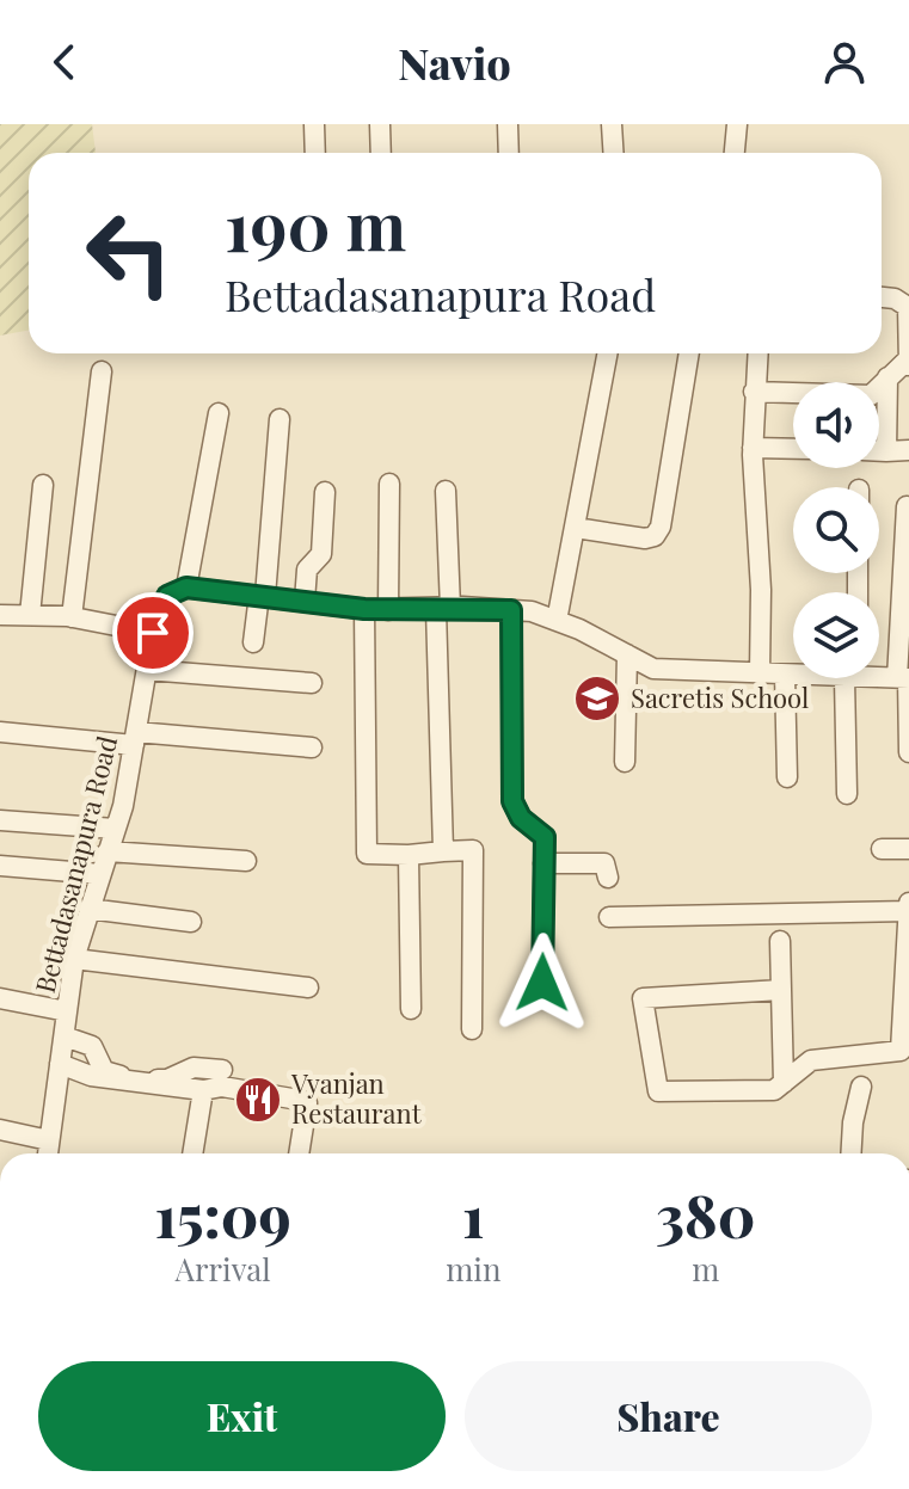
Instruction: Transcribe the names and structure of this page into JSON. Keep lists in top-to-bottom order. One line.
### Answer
{"streets":{"street":["Bettadasanapura Road"]},"places":{"school or university":["Sacretis School"],"restaurant":["Vyanjan Restaurant"]},"page":{"header":"Navio","turn":["190 m","Bettadasanapura Road"],"eta":["15:09","Arrival","1","min","380","m"],"buttons":["Exit","Share"]}}
